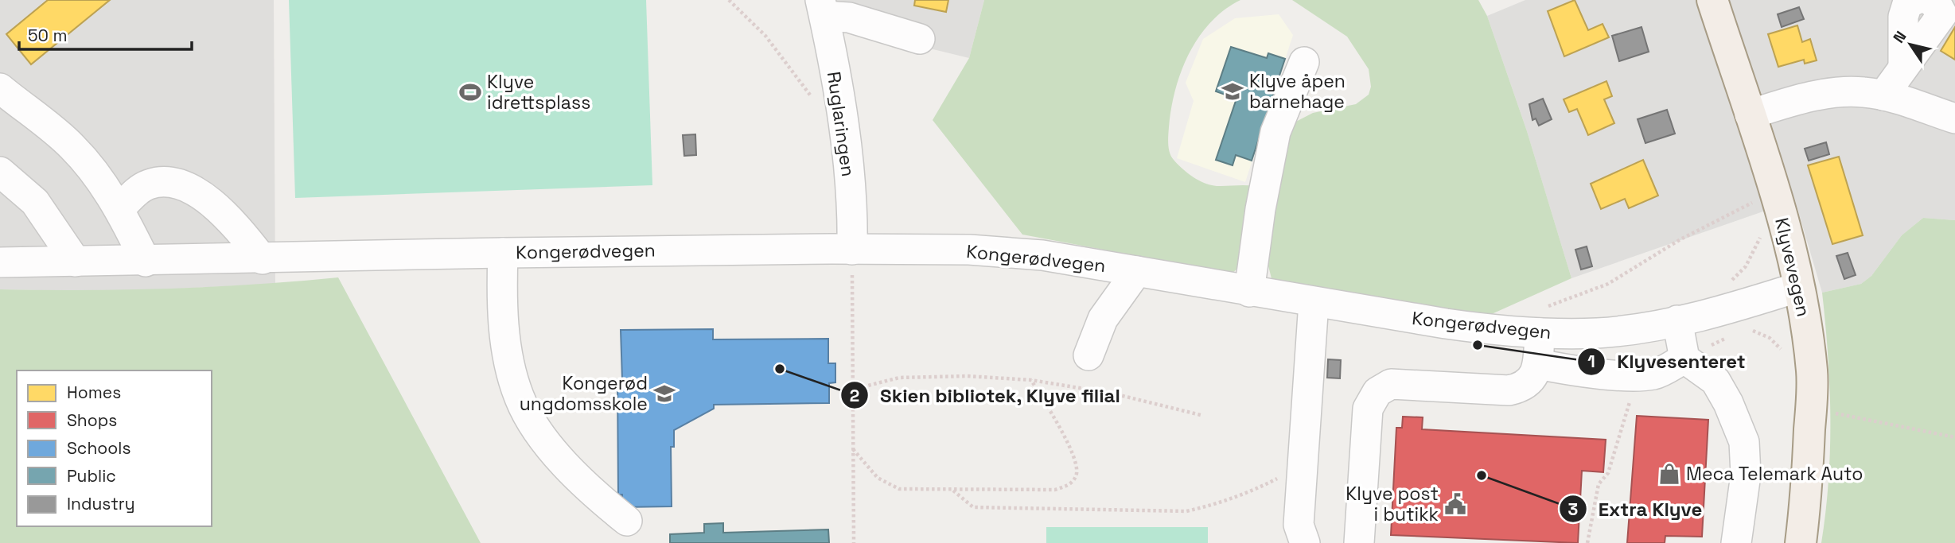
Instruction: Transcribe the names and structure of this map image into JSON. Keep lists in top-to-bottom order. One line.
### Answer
{"streets":{"main road":["Klyvevegen"],"street":["Ruglaringen","Kongerødvegen"]},"crossings":[["Ruglaringen","Kongerødvegen"],["Kongerødvegen","Klyvevegen"]],"places":{"school or university":["Klyve åpen barnehage","Kongerød ungdomsskole"],"sports":["Klyve idrettsplass"],"other":["Klyvesenteret","Skien bibliotek, Klyve filial","Extra Klyve"],"shop":["Meca Telemark Auto"],"public building":["Klyve post i butikk"]},"legend":["Homes","Shops","Schools","Public","Industry"],"scale_bar":"50 m","north":"top left"}
